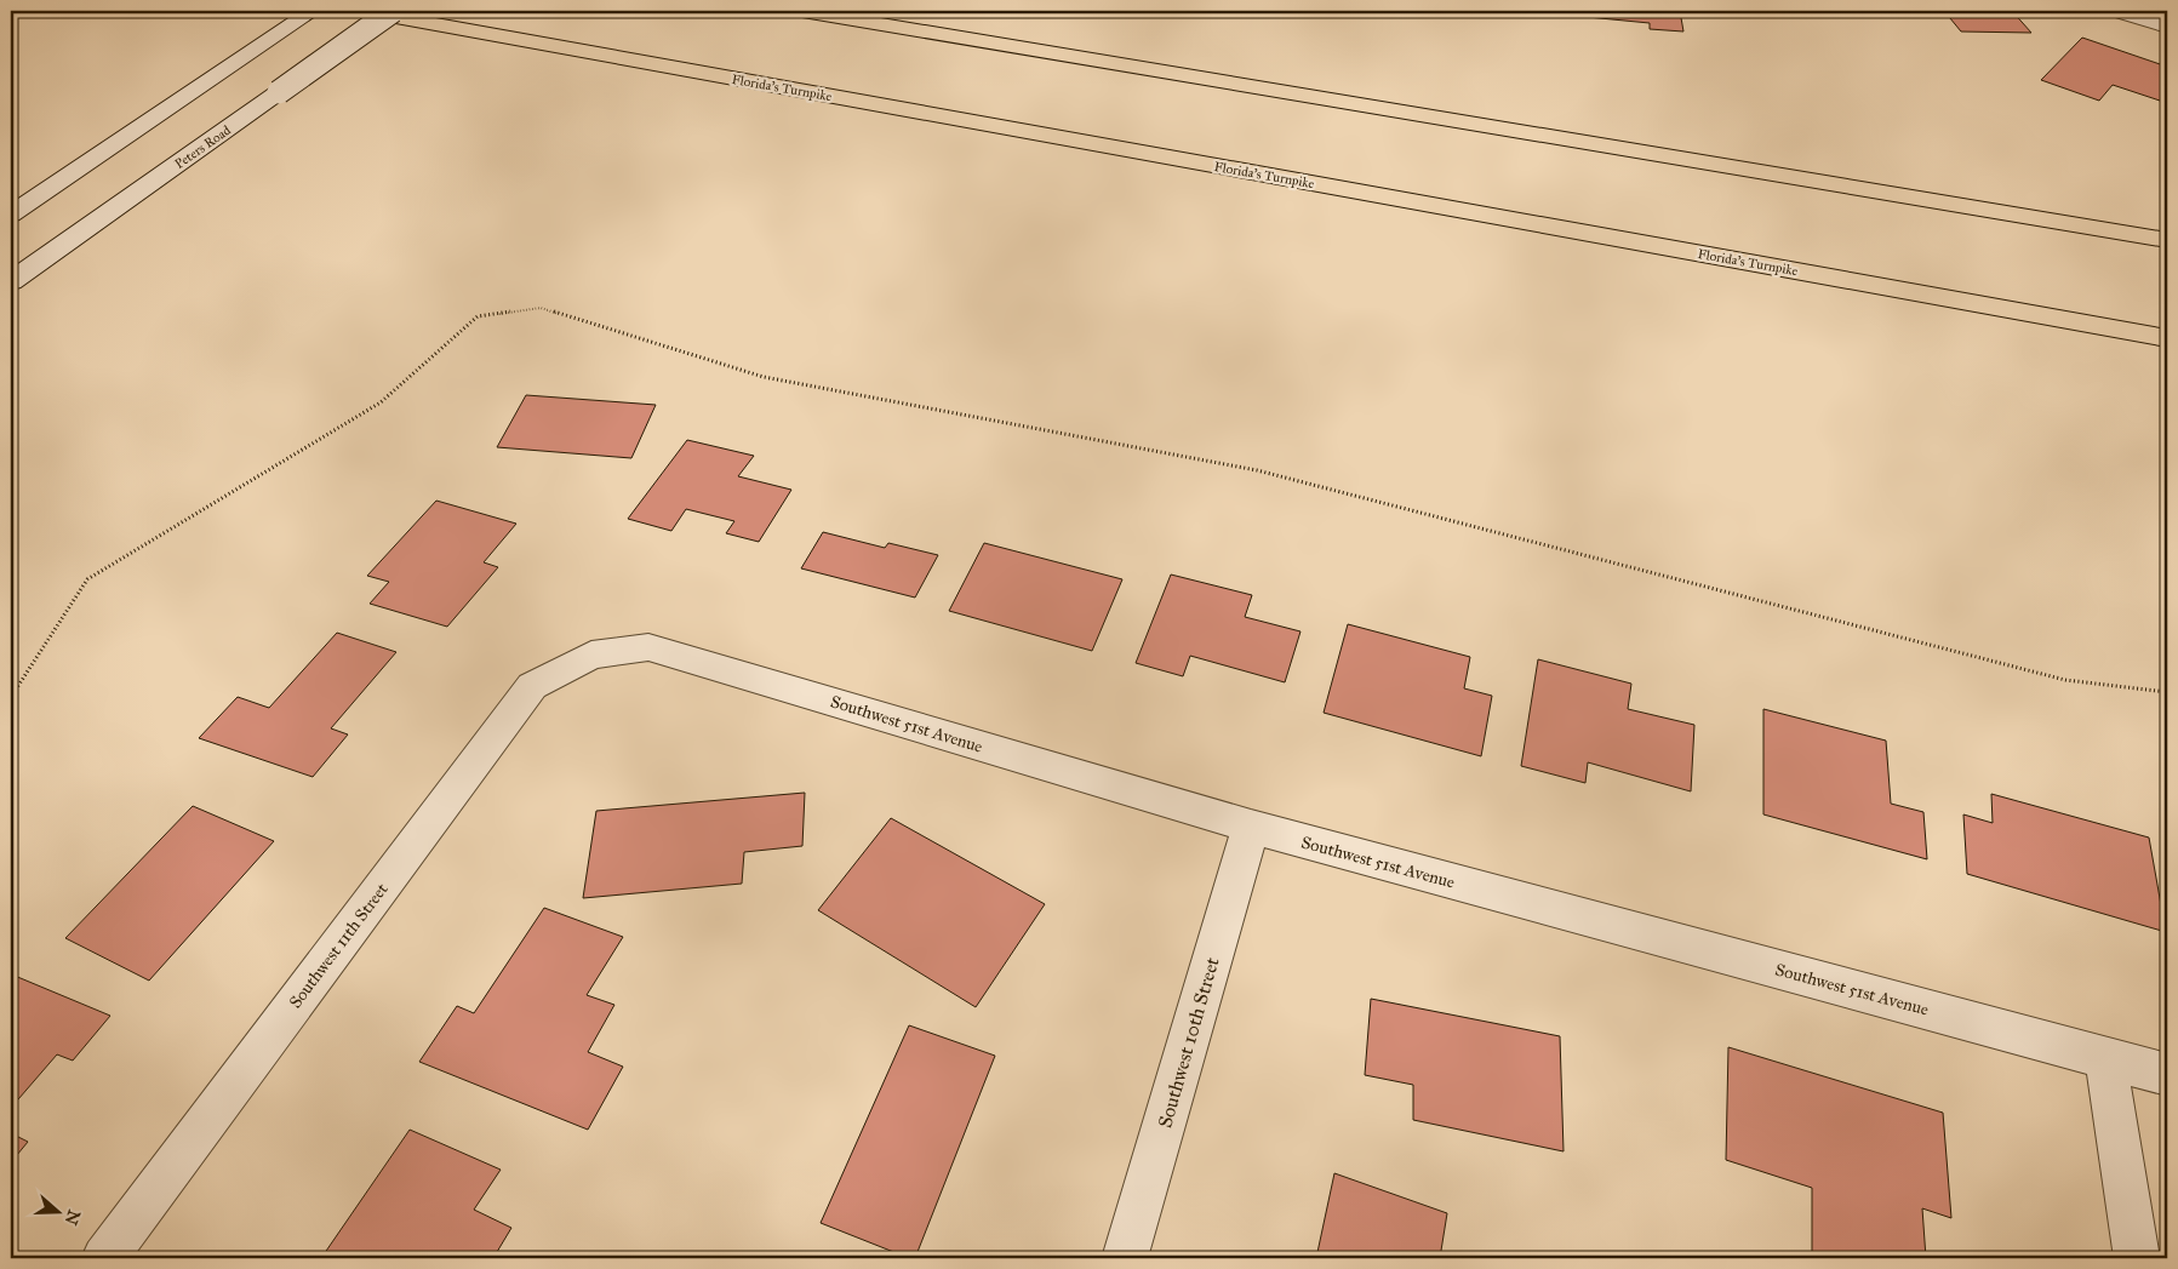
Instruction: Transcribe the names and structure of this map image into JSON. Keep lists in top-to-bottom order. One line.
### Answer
{"streets":{"highway":["Florida's Turnpike"],"street":["Peters Road","Southwest 51st Avenue","Southwest 11th Street","Southwest 10th Street"]},"crossings":[["Southwest 51st Avenue","Southwest 11th Street"],["Southwest 51st Avenue","Southwest 10th Street"]],"north":"right"}
